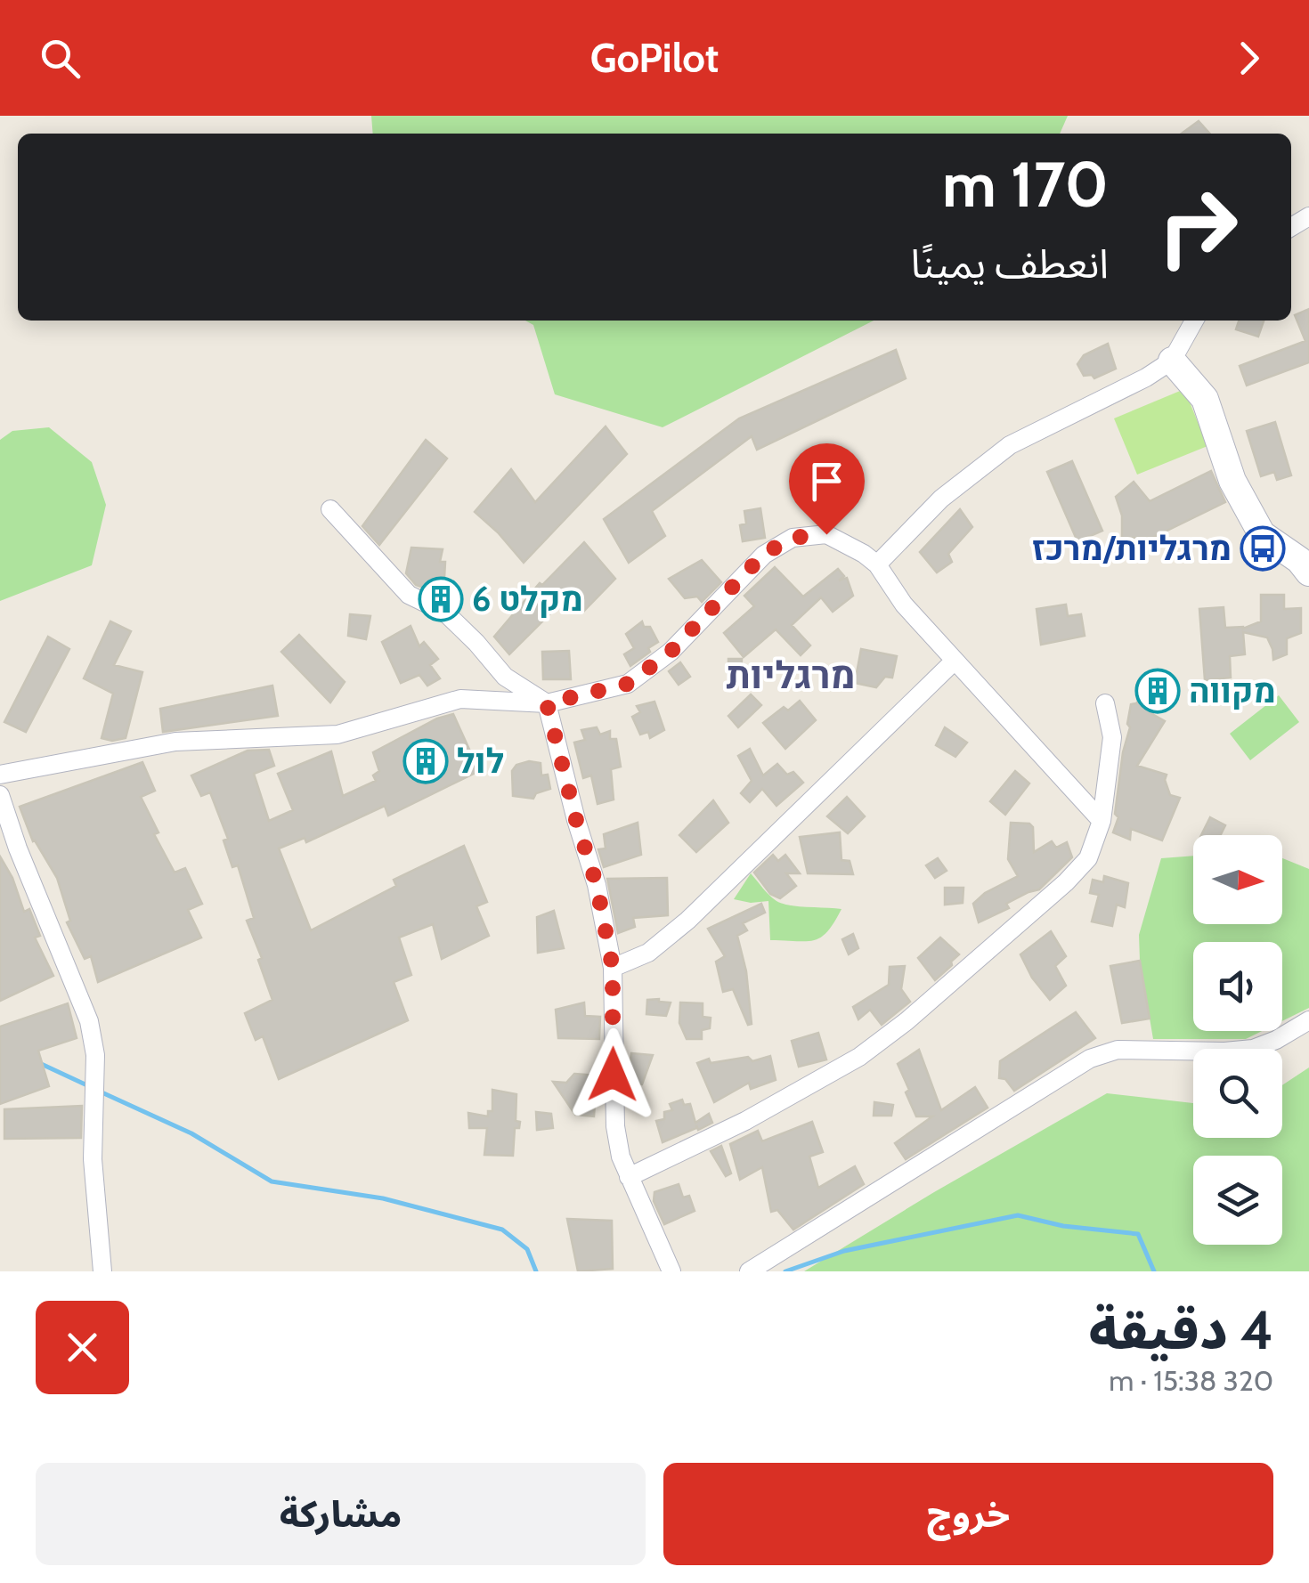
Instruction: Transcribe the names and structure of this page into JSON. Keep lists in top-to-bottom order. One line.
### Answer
{"districts":["מרגליות"],"places":{"bus stop":["מרגליות/מרכז"],"building":["מקלט 6","מקווה","לול"]},"north":"right","page":{"header":"GoPilot","turn":["170 m","انعطف يمينًا"],"heading":["4 دقيقة","320 m · 15:38"],"buttons":["خروج","مشاركة"]}}
